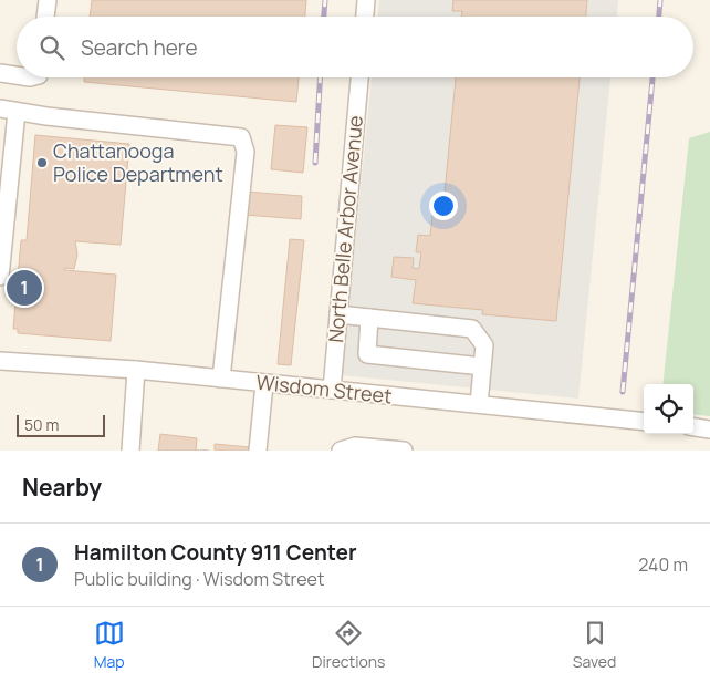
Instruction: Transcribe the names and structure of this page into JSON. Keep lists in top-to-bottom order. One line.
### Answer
{"streets":{"street":["North Belle Arbor Avenue","Wisdom Street"]},"crossings":[["North Belle Arbor Avenue","Wisdom Street"]],"places":["Chattanooga Police Department"],"scale_bar":"50 m","page":{"search":"Search here","pins":"1","scale":"50 m","heading":"Nearby","list":[{"mark":"1","name":"Hamilton County 911 Center","note":"Public building · Wisdom Street","value":"240 m"}],"nav":["Map","Directions","Saved"]}}
